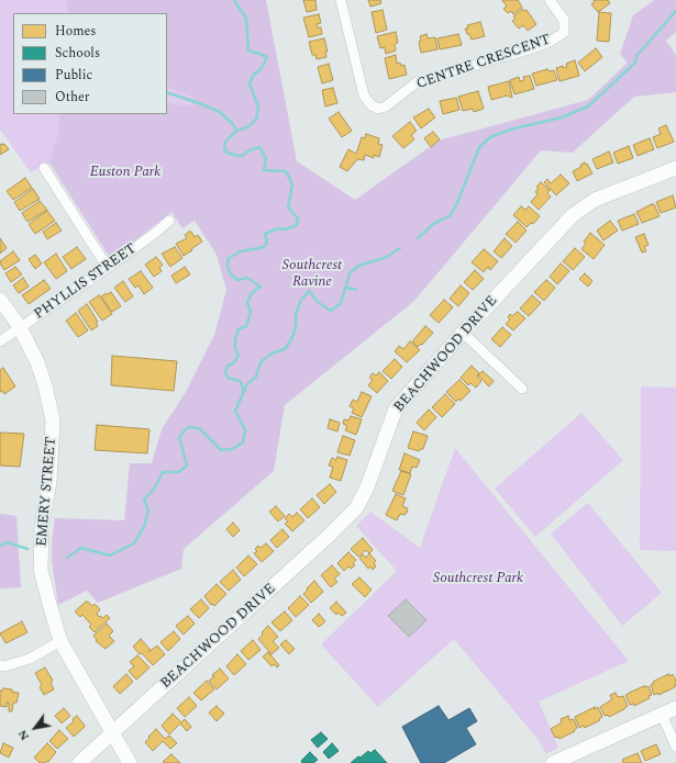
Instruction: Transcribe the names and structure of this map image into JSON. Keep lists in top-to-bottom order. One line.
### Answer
{"streets":{"street":["CENTRE CRESCENT","PHYLLIS STREET","BEACHWOOD DRIVE","EMERY STREET"]},"crossings":[["PHYLLIS STREET","EMERY STREET"],["BEACHWOOD DRIVE","EMERY STREET"]],"parks":["Euston Park","Southcrest Ravine","Southcrest Park"],"legend":["Homes","Schools","Public","Other"],"north":"bottom left"}
